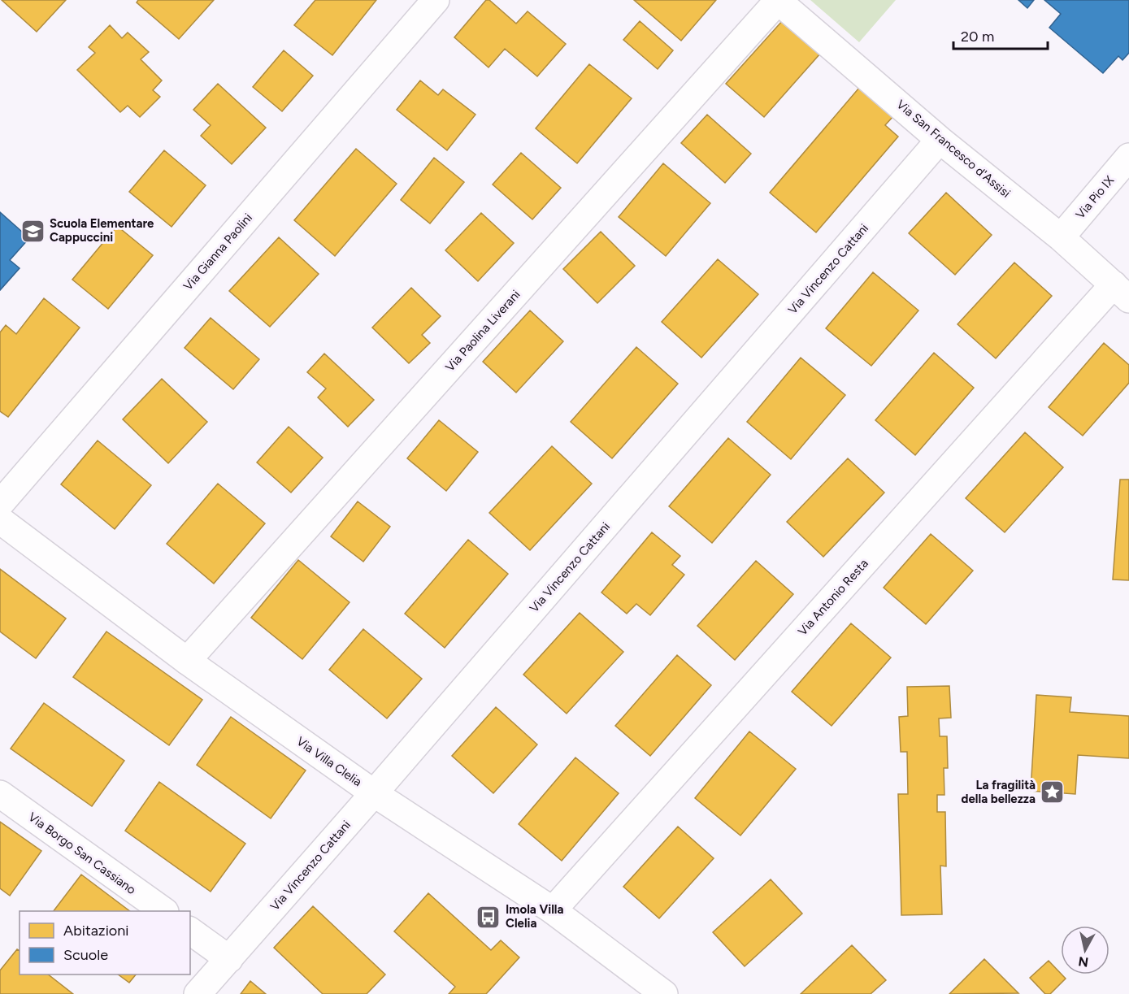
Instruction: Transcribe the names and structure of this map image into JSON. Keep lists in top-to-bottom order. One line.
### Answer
{"streets":{"street":["Via San Francesco d'Assisi","Via Pio IX","Via Gianna Paolini","Via Vincenzo Cattani","Via Paolina Liverani","Via Antonio Resta","Via Villa Clelia","Via Borgo San Cassiano"]},"crossings":[["Via San Francesco d'Assisi","Via Pio IX"],["Via San Francesco d'Assisi","Via Vincenzo Cattani"],["Via San Francesco d'Assisi","Via Paolina Liverani"],["Via San Francesco d'Assisi","Via Antonio Resta"],["Via Vincenzo Cattani","Via Villa Clelia"],["Via Paolina Liverani","Via Villa Clelia"],["Via Antonio Resta","Via Villa Clelia"]],"places":{"school or university":["Scuola Elementare Cappuccini"],"place":["La fragilità della bellezza"],"bus stop":["Imola Villa Clelia"]},"legend":["Abitazioni","Scuole"],"scale_bar":"20 m","north":"bottom"}
